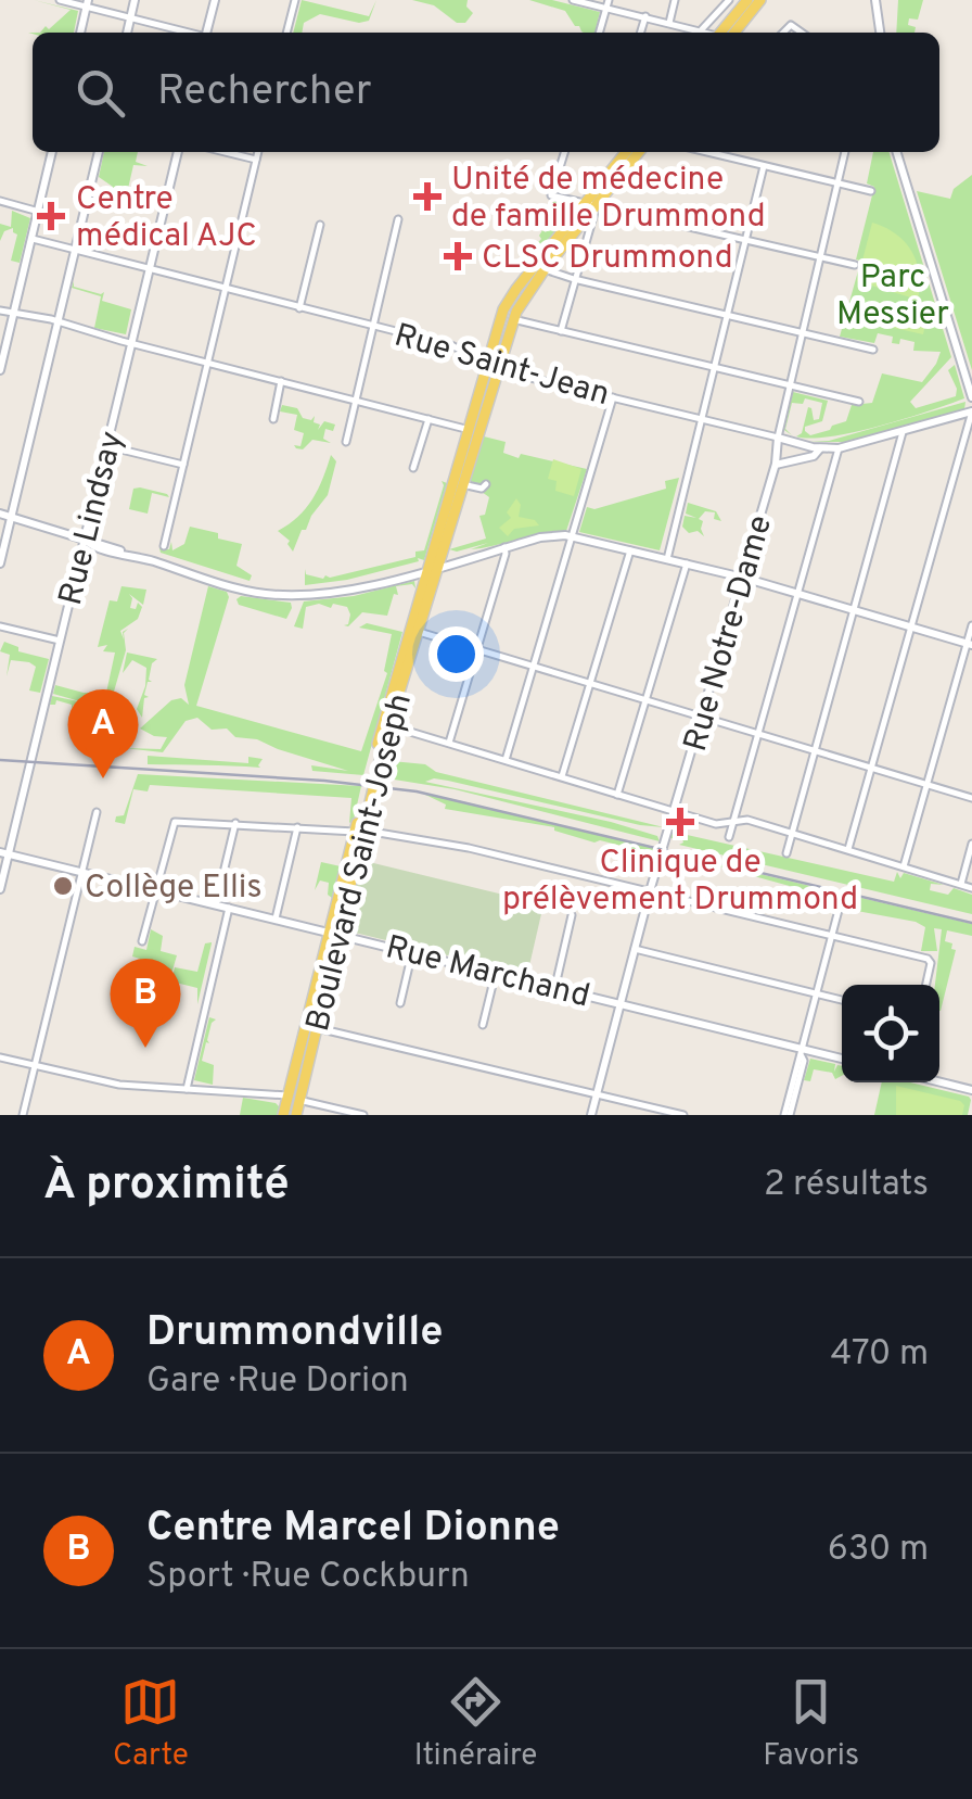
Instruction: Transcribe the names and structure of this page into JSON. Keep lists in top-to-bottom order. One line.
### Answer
{"streets":{"main road":["Boulevard Saint-Joseph"],"street":["Rue Saint-Jean","Rue Lindsay","Rue Notre-Dame","Rue Marchand"]},"crossings":[["Rue Saint-Jean","Rue Lindsay"],["Rue Saint-Jean","Rue Notre-Dame"],["Rue Saint-Jean","Boulevard Saint-Joseph"],["Rue Lindsay","Rue Marchand"],["Rue Notre-Dame","Rue Marchand"],["Boulevard Saint-Joseph","Rue Marchand"]],"parks":["Parc Messier"],"places":{"health":["Unité de médecine de famille Drummond","Centre médical AJC","CLSC Drummond","Clinique de prélèvement Drummond"],"other":["Collège Ellis"]},"page":{"search":"Rechercher","pins":["A","B"],"heading":["À proximité","2 résultats"],"list":[{"mark":"A","name":"Drummondville","note":"Gare · Rue Dorion","value":"470 m"},{"mark":"B","name":"Centre Marcel Dionne","note":"Sport · Rue Cockburn","value":"630 m"}],"nav":["Carte","Itinéraire","Favoris"]}}
